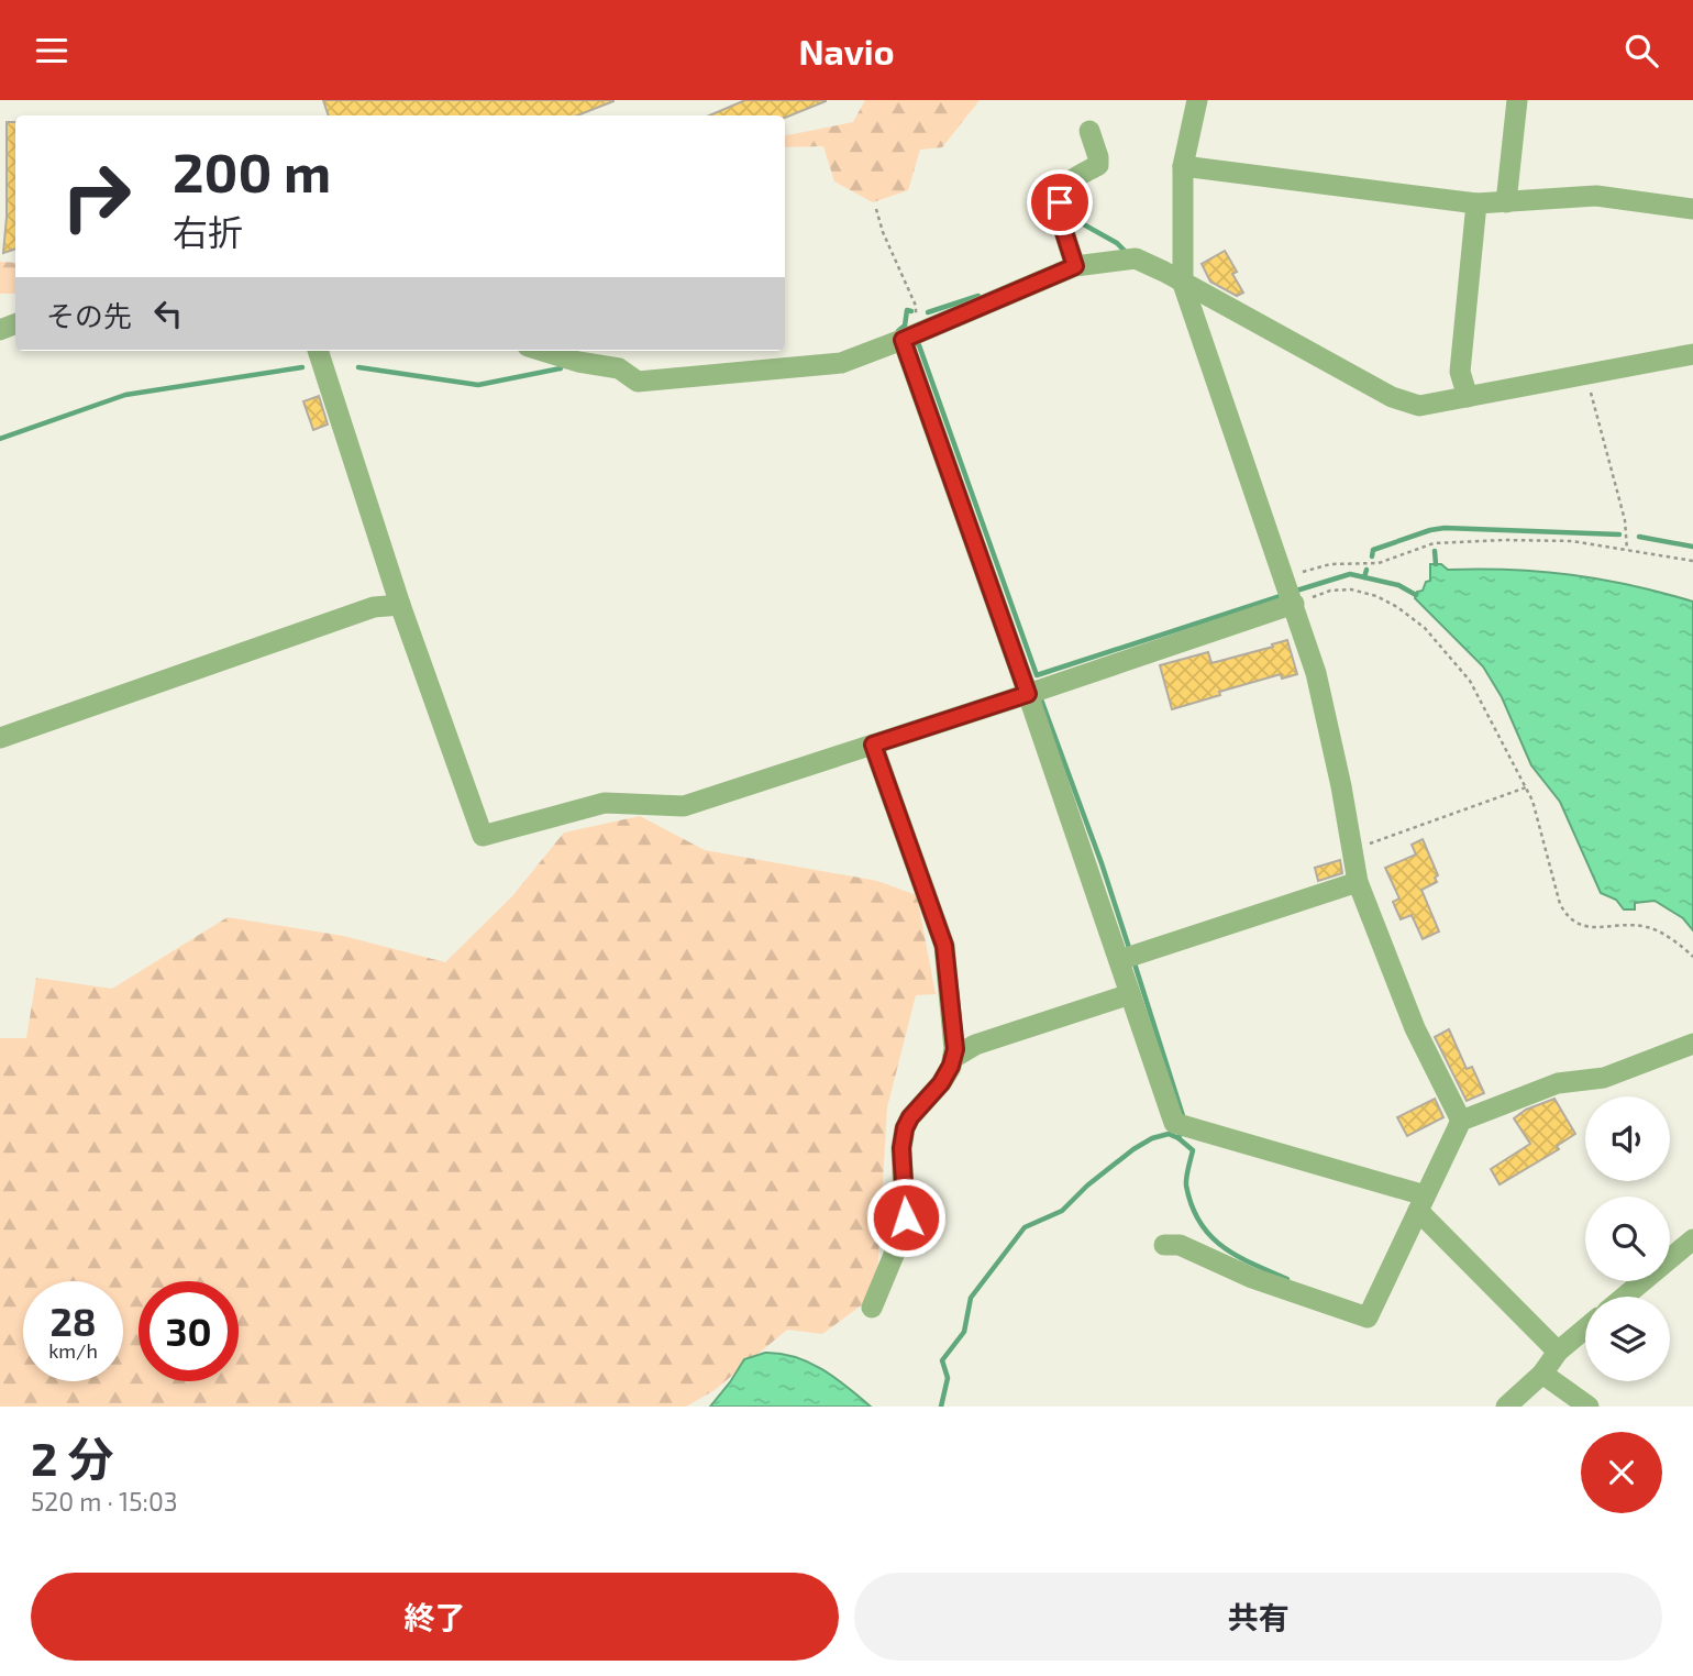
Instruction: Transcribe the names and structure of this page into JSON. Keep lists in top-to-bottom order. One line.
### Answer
{"page":{"header":"Navio","turn":["200 m","右折"],"then":"その先","speed":"28 km/h","limit":"30","heading":["2 分","520 m · 15:03"],"buttons":["終了","共有"]}}
